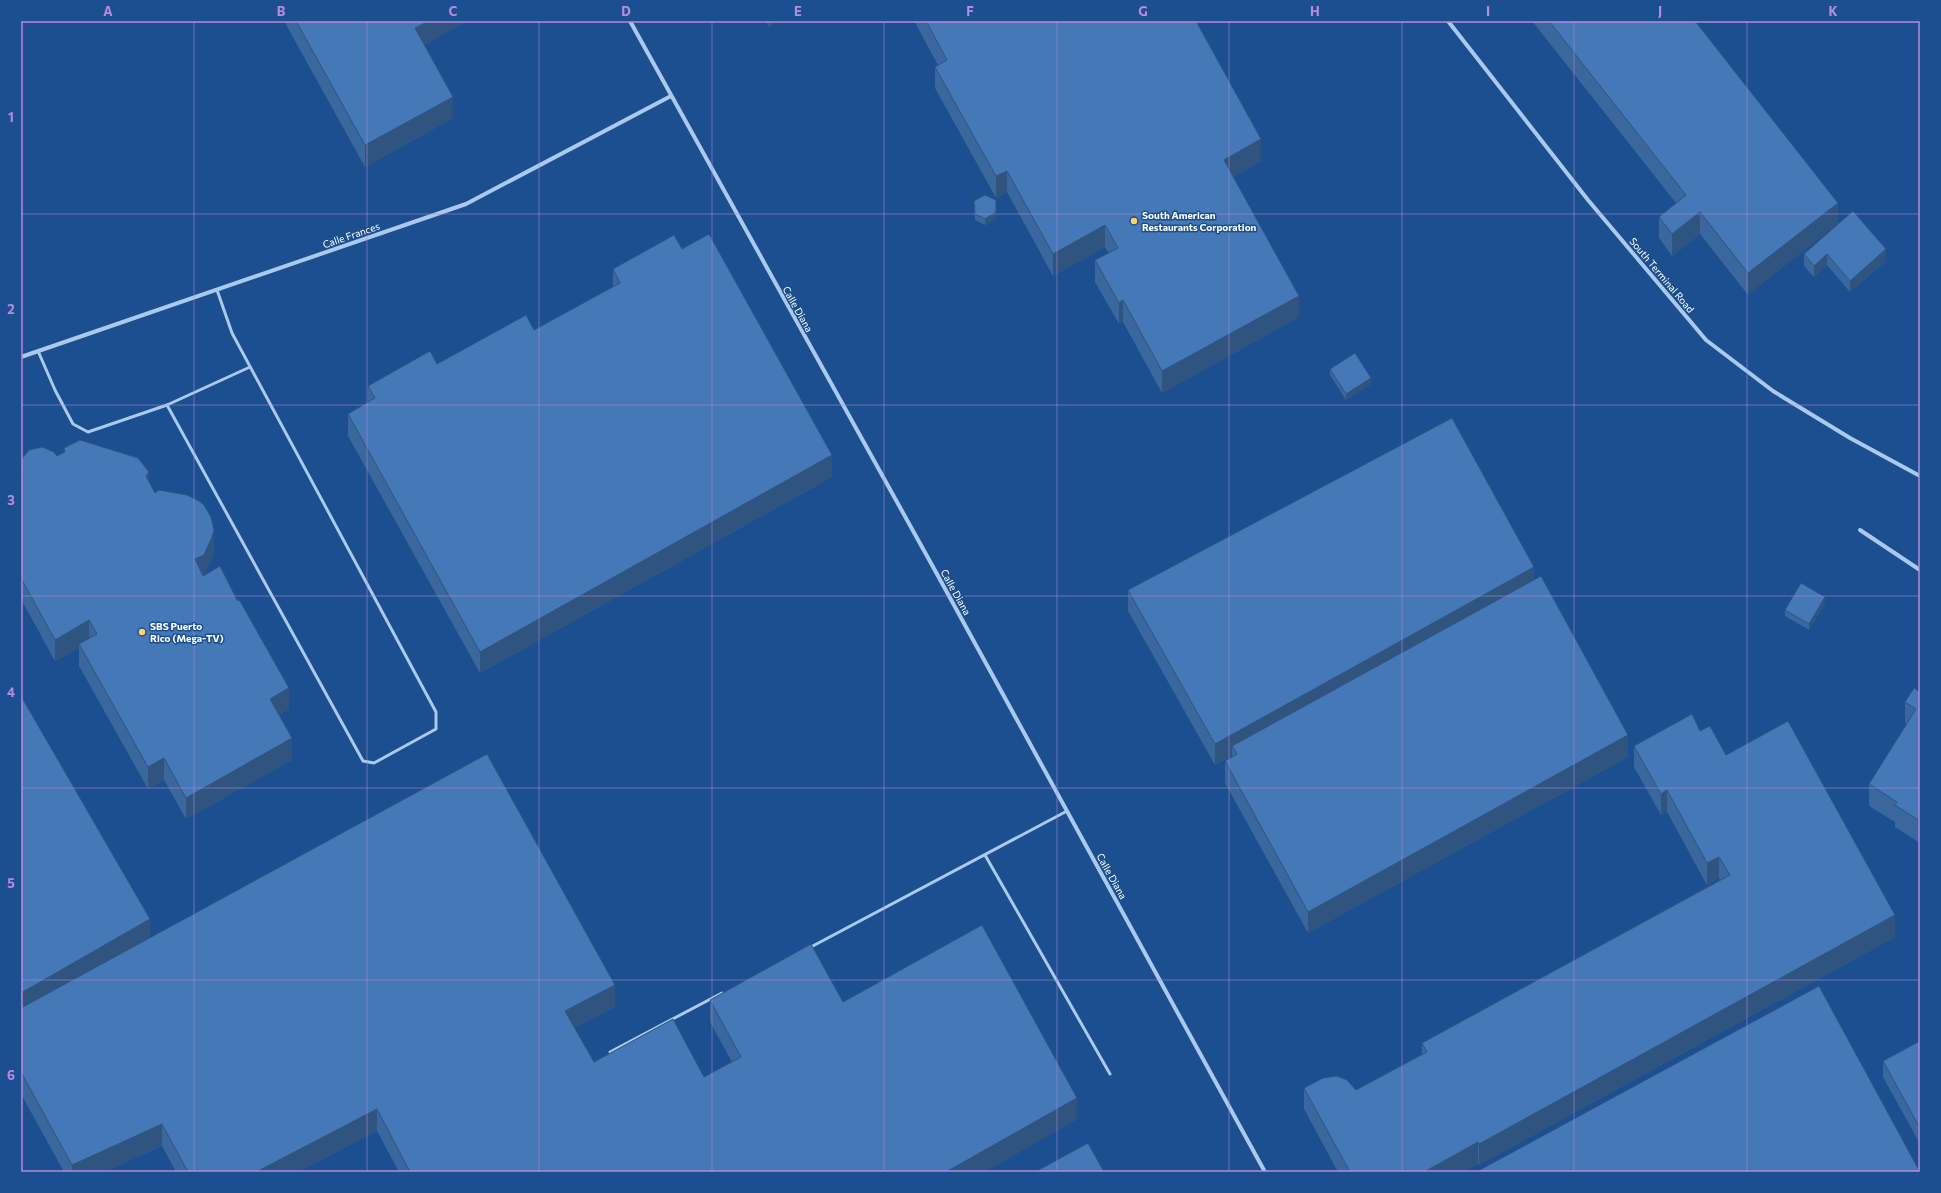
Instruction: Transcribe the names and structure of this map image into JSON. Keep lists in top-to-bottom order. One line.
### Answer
{"streets":{"street":["Calle Frances","South Terminal Road","Calle Diana"]},"crossings":[["Calle Frances","Calle Diana"]],"places":["South American Restaurants Corporation","SBS Puerto Rico (Mega-TV)"],"grid":{"columns":["A","B","C","D","E","F","G","H","I","J","K"],"rows":["1","2","3","4","5","6"]}}
